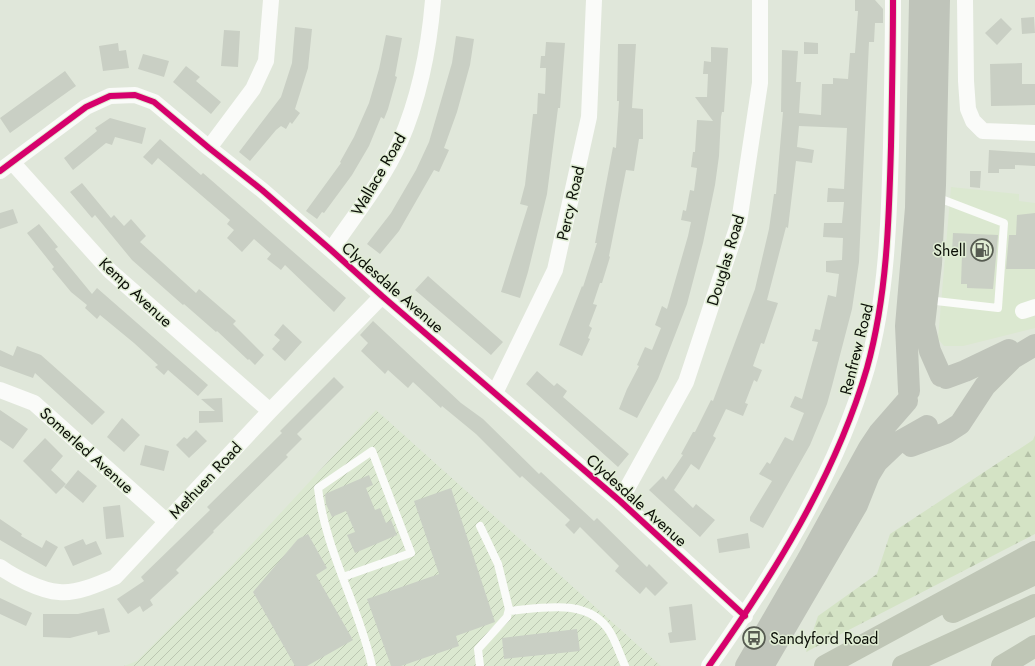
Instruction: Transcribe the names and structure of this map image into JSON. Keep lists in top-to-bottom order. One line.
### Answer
{"streets":{"street":["Wallace Road","Percy Road","Douglas Road","Clydesdale Avenue","Kemp Avenue","Renfrew Road","Somerled Avenue","Methuen Road"]},"crossings":[["Wallace Road","Clydesdale Avenue"],["Percy Road","Clydesdale Avenue"],["Douglas Road","Clydesdale Avenue"],["Clydesdale Avenue","Kemp Avenue"],["Clydesdale Avenue","Renfrew Road"],["Clydesdale Avenue","Methuen Road"],["Kemp Avenue","Methuen Road"],["Somerled Avenue","Methuen Road"]],"places":{"fuel station":["Shell"],"bus stop":["Sandyford Road"]}}
